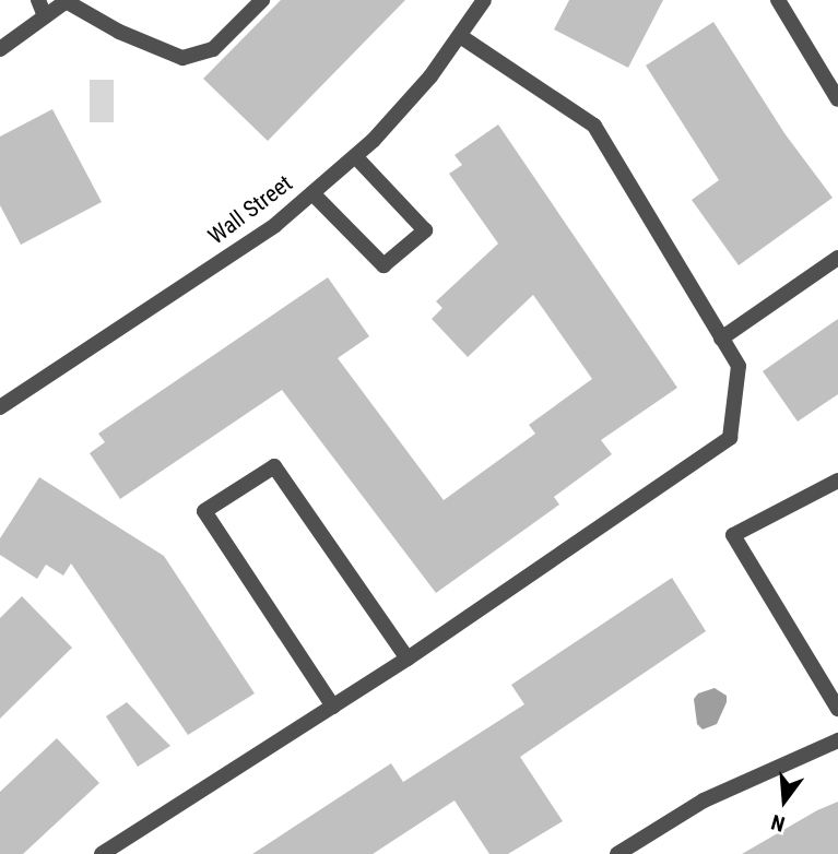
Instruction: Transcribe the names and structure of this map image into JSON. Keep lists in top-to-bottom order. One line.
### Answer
{"streets":{"street":["Wall Street"]},"north":"bottom"}
